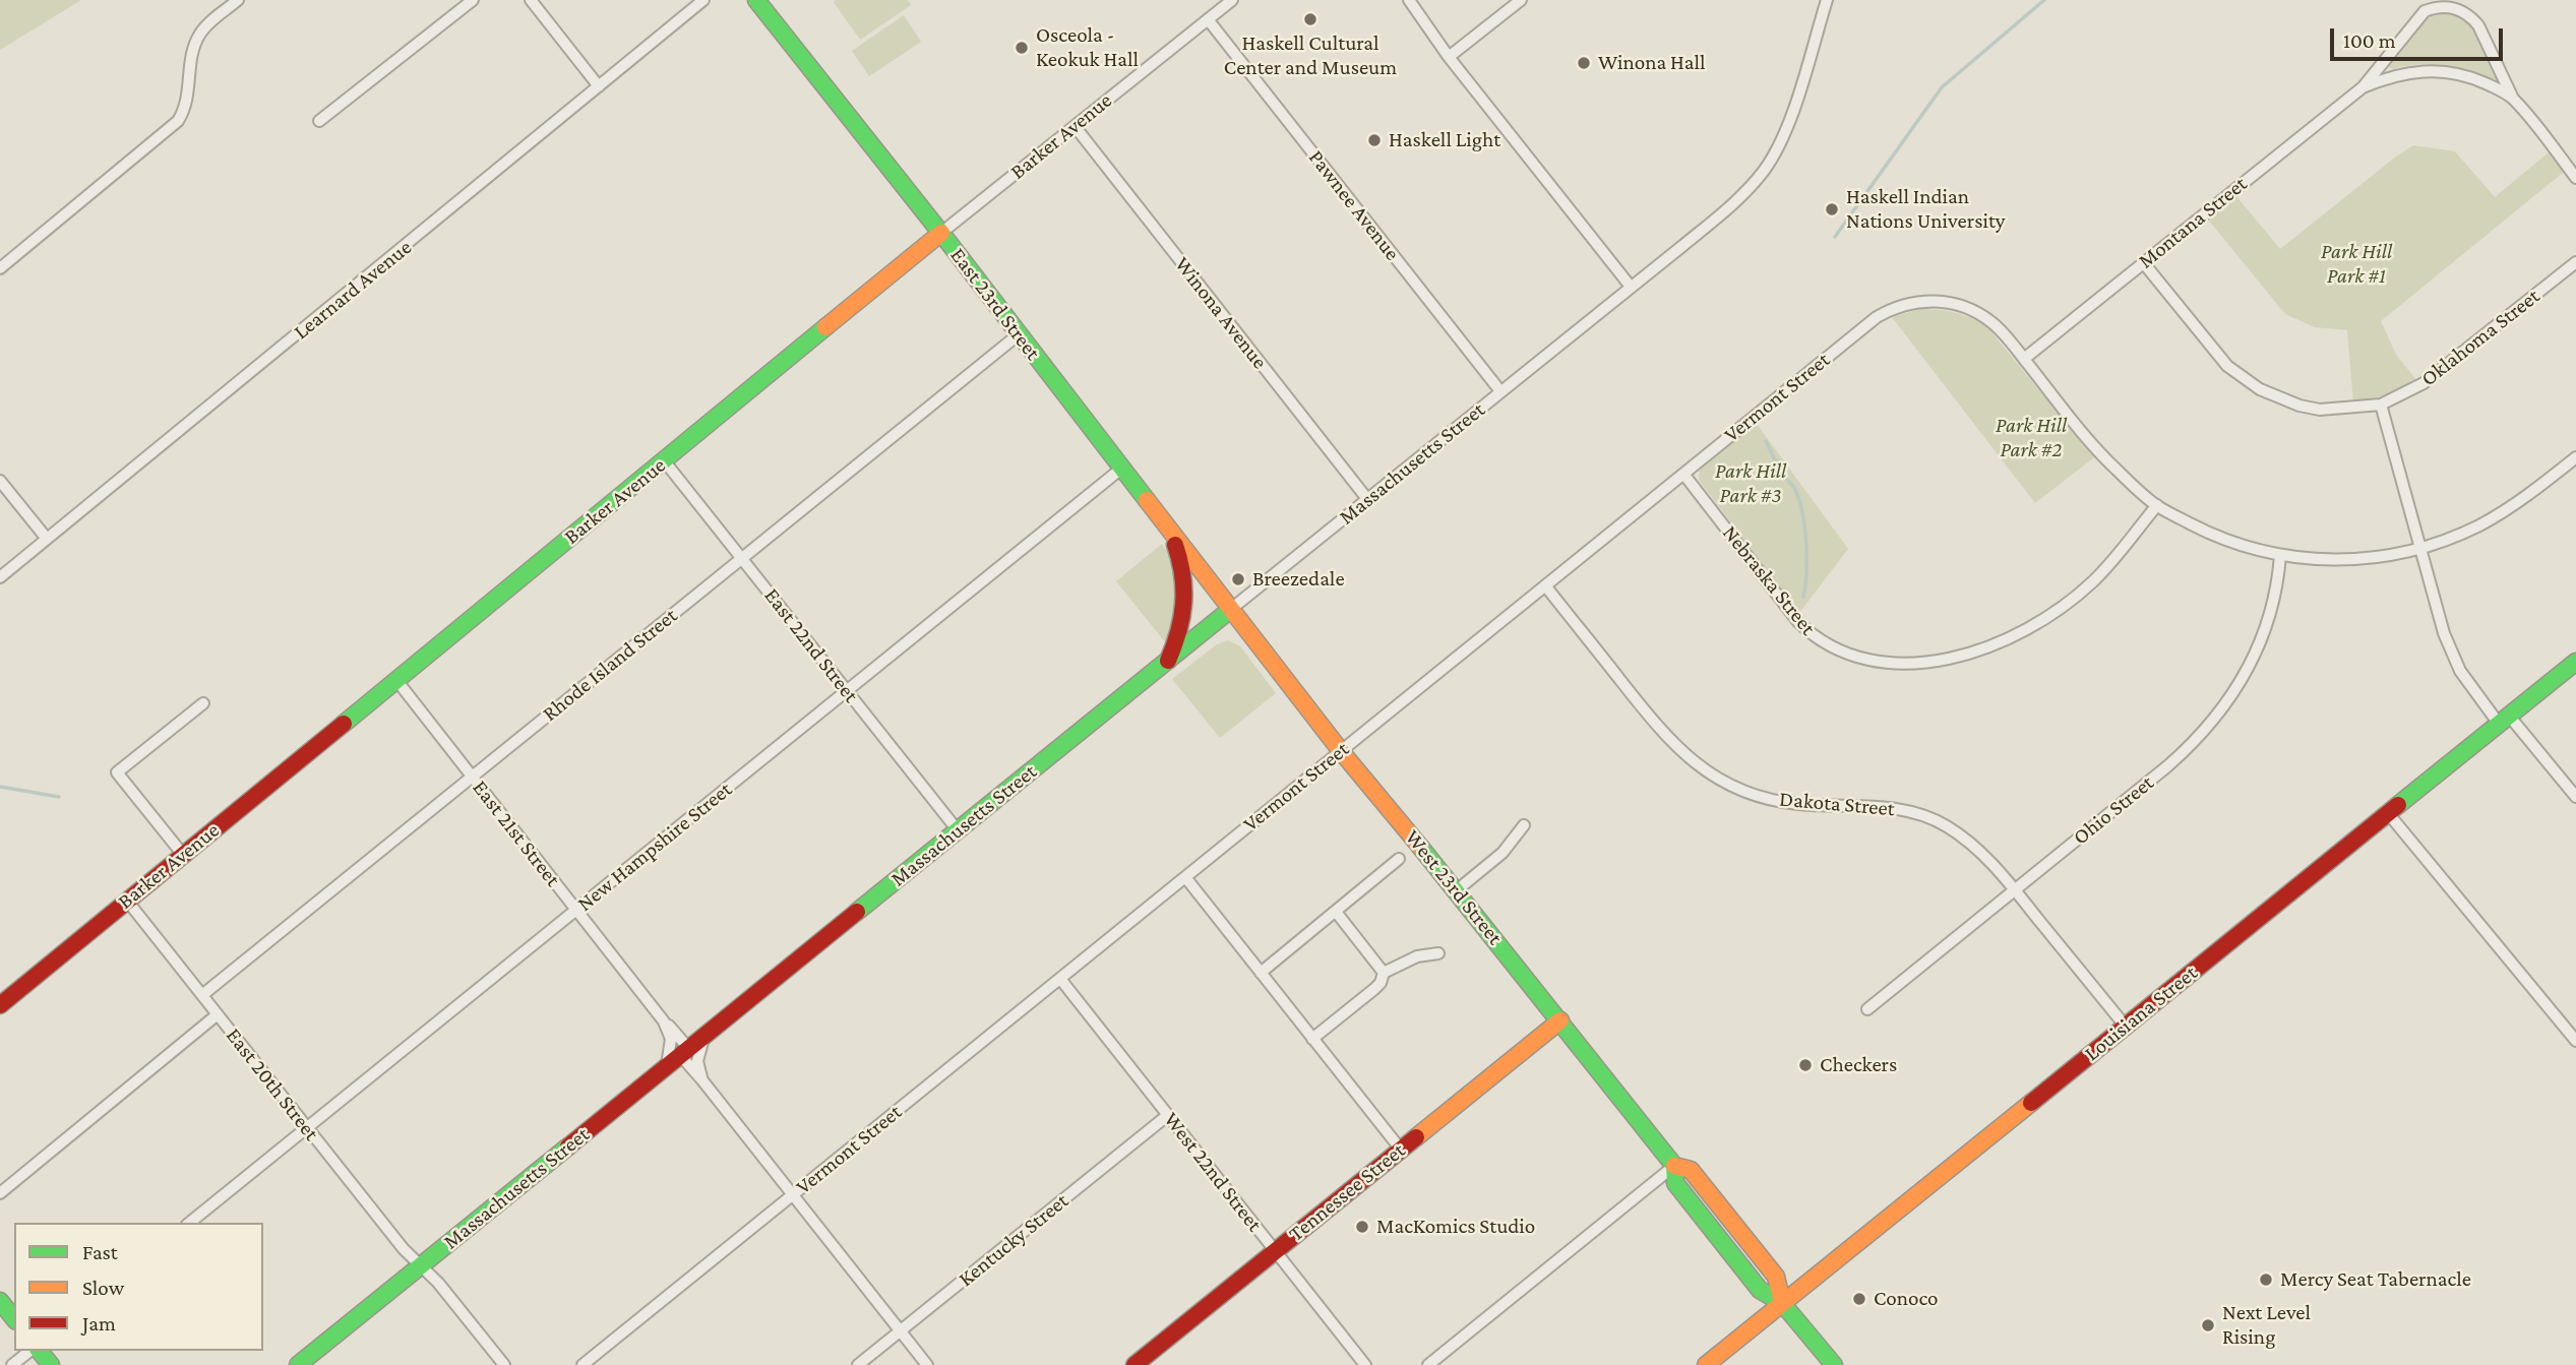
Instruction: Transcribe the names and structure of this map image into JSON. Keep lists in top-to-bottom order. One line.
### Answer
{"streets":{"main road":["Barker Avenue","East 23rd Street","Massachusetts Street","West 23rd Street","Louisiana Street","Tennessee Street"],"street":["Pawnee Avenue","Montana Street","Learnard Avenue","Winona Avenue","Oklahoma Street","Vermont Street","Nebraska Street","East 22nd Street","Rhode Island Street","Dakota Street","Ohio Street","East 21st Street","New Hampshire Street","East 20th Street","West 22nd Street","Kentucky Street"]},"crossings":[["Barker Avenue","Pawnee Avenue"],["Barker Avenue","East 23rd Street"],["Barker Avenue","Winona Avenue"],["Barker Avenue","East 22nd Street"],["Barker Avenue","East 21st Street"],["Barker Avenue","East 20th Street"],["Pawnee Avenue","Massachusetts Street"],["Montana Street","Oklahoma Street"],["Montana Street","Vermont Street"],["East 23rd Street","Massachusetts Street"],["East 23rd Street","Rhode Island Street"],["East 23rd Street","New Hampshire Street"],["East 23rd Street","West 23rd Street"],["Winona Avenue","Massachusetts Street"],["Vermont Street","Nebraska Street"],["Vermont Street","Dakota Street"],["Vermont Street","Ohio Street"],["Vermont Street","East 21st Street"],["Vermont Street","West 23rd Street"],["Vermont Street","West 22nd Street"],["Massachusetts Street","East 22nd Street"],["Massachusetts Street","East 21st Street"],["Massachusetts Street","West 23rd Street"],["Massachusetts Street","East 20th Street"],["East 22nd Street","Rhode Island Street"],["East 22nd Street","New Hampshire Street"],["Rhode Island Street","East 21st Street"],["Rhode Island Street","East 20th Street"],["Dakota Street","Ohio Street"],["Dakota Street","Louisiana Street"],["East 21st Street","New Hampshire Street"],["East 21st Street","Kentucky Street"],["New Hampshire Street","East 20th Street"],["West 23rd Street","Louisiana Street"],["West 23rd Street","Tennessee Street"],["West 22nd Street","Tennessee Street"],["West 22nd Street","Kentucky Street"]],"parks":["Park Hill Park #1","Park Hill Park #2","Park Hill Park #3"],"places":["Haskell Cultural Center and Museum","Osceola - Keokuk Hall","Winona Hall","Haskell Light","Haskell Indian Nations University","Breezedale","Checkers","MacKomics Studio","Mercy Seat Tabernacle","Conoco","Next Level Rising"],"legend":["Fast","Slow","Jam"],"scale_bar":"100 m"}
